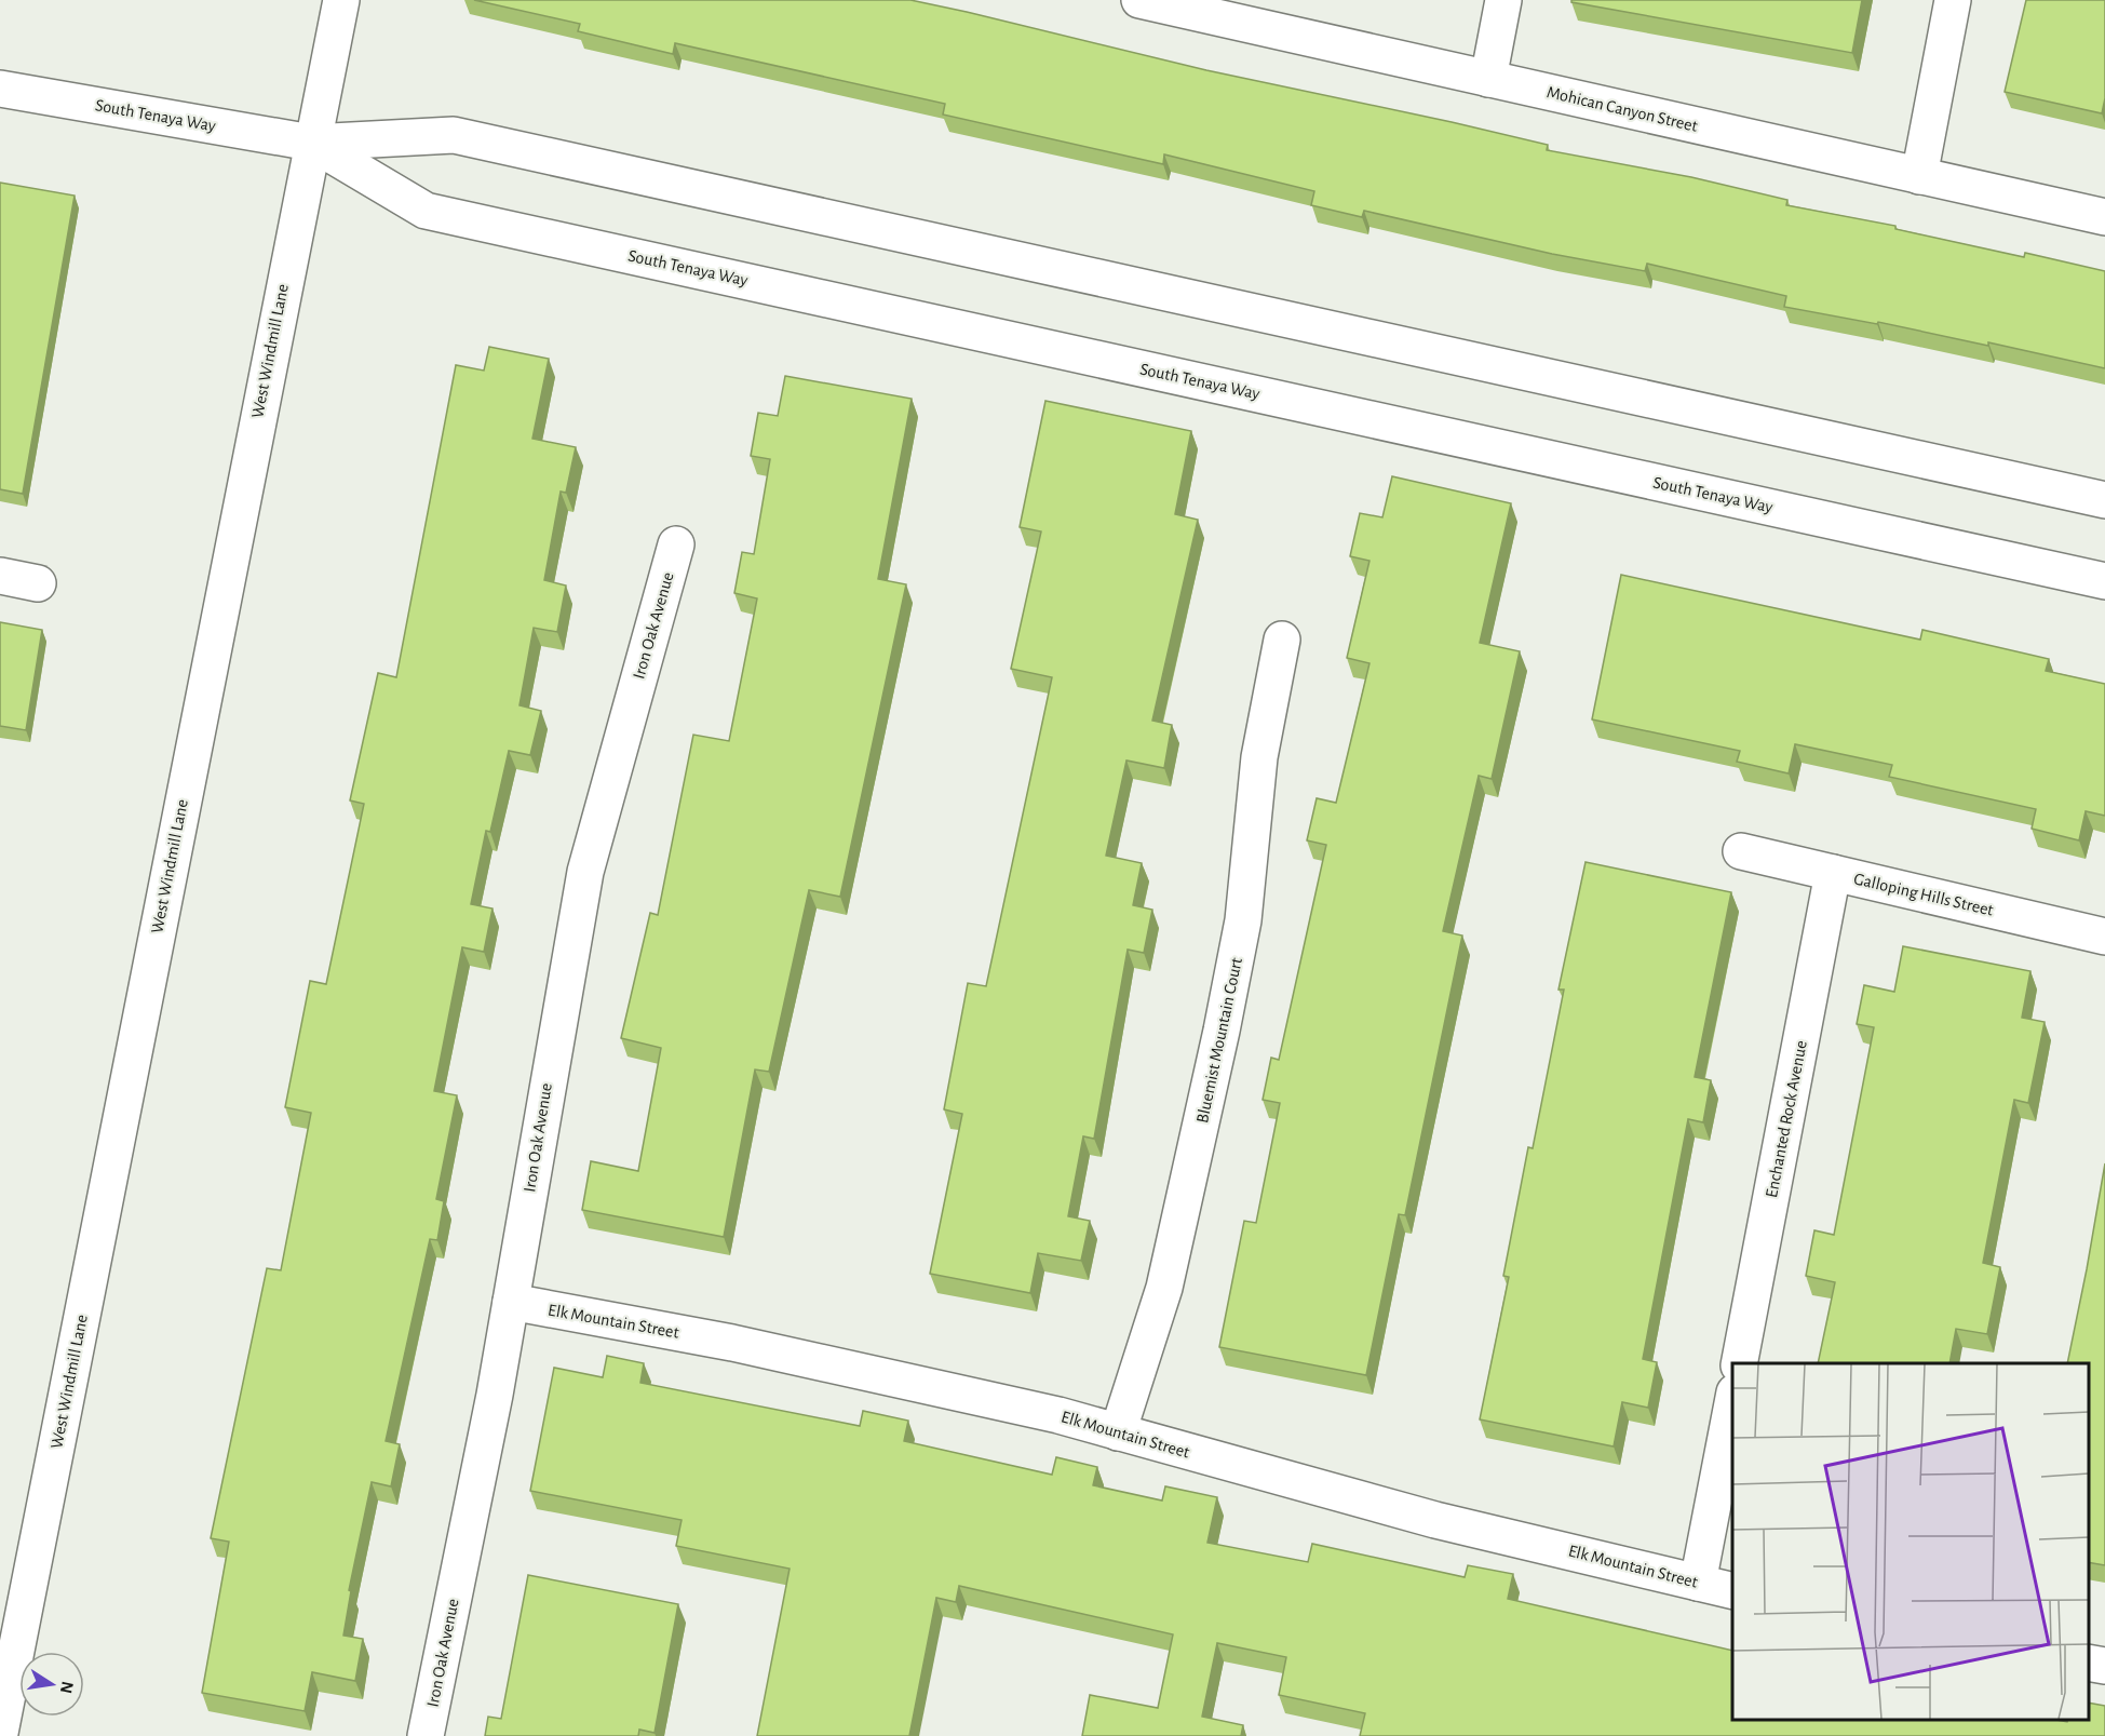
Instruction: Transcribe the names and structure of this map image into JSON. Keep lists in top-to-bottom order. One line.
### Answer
{"streets":{"street":["Mohican Canyon Street","South Tenaya Way","West Windmill Lane","Iron Oak Avenue","Galloping Hills Street","Bluemist Mountain Court","Enchanted Rock Avenue","Elk Mountain Street"]},"crossings":[["South Tenaya Way","West Windmill Lane"],["Iron Oak Avenue","Elk Mountain Street"],["Galloping Hills Street","Enchanted Rock Avenue"],["Bluemist Mountain Court","Elk Mountain Street"]],"north":"right"}
